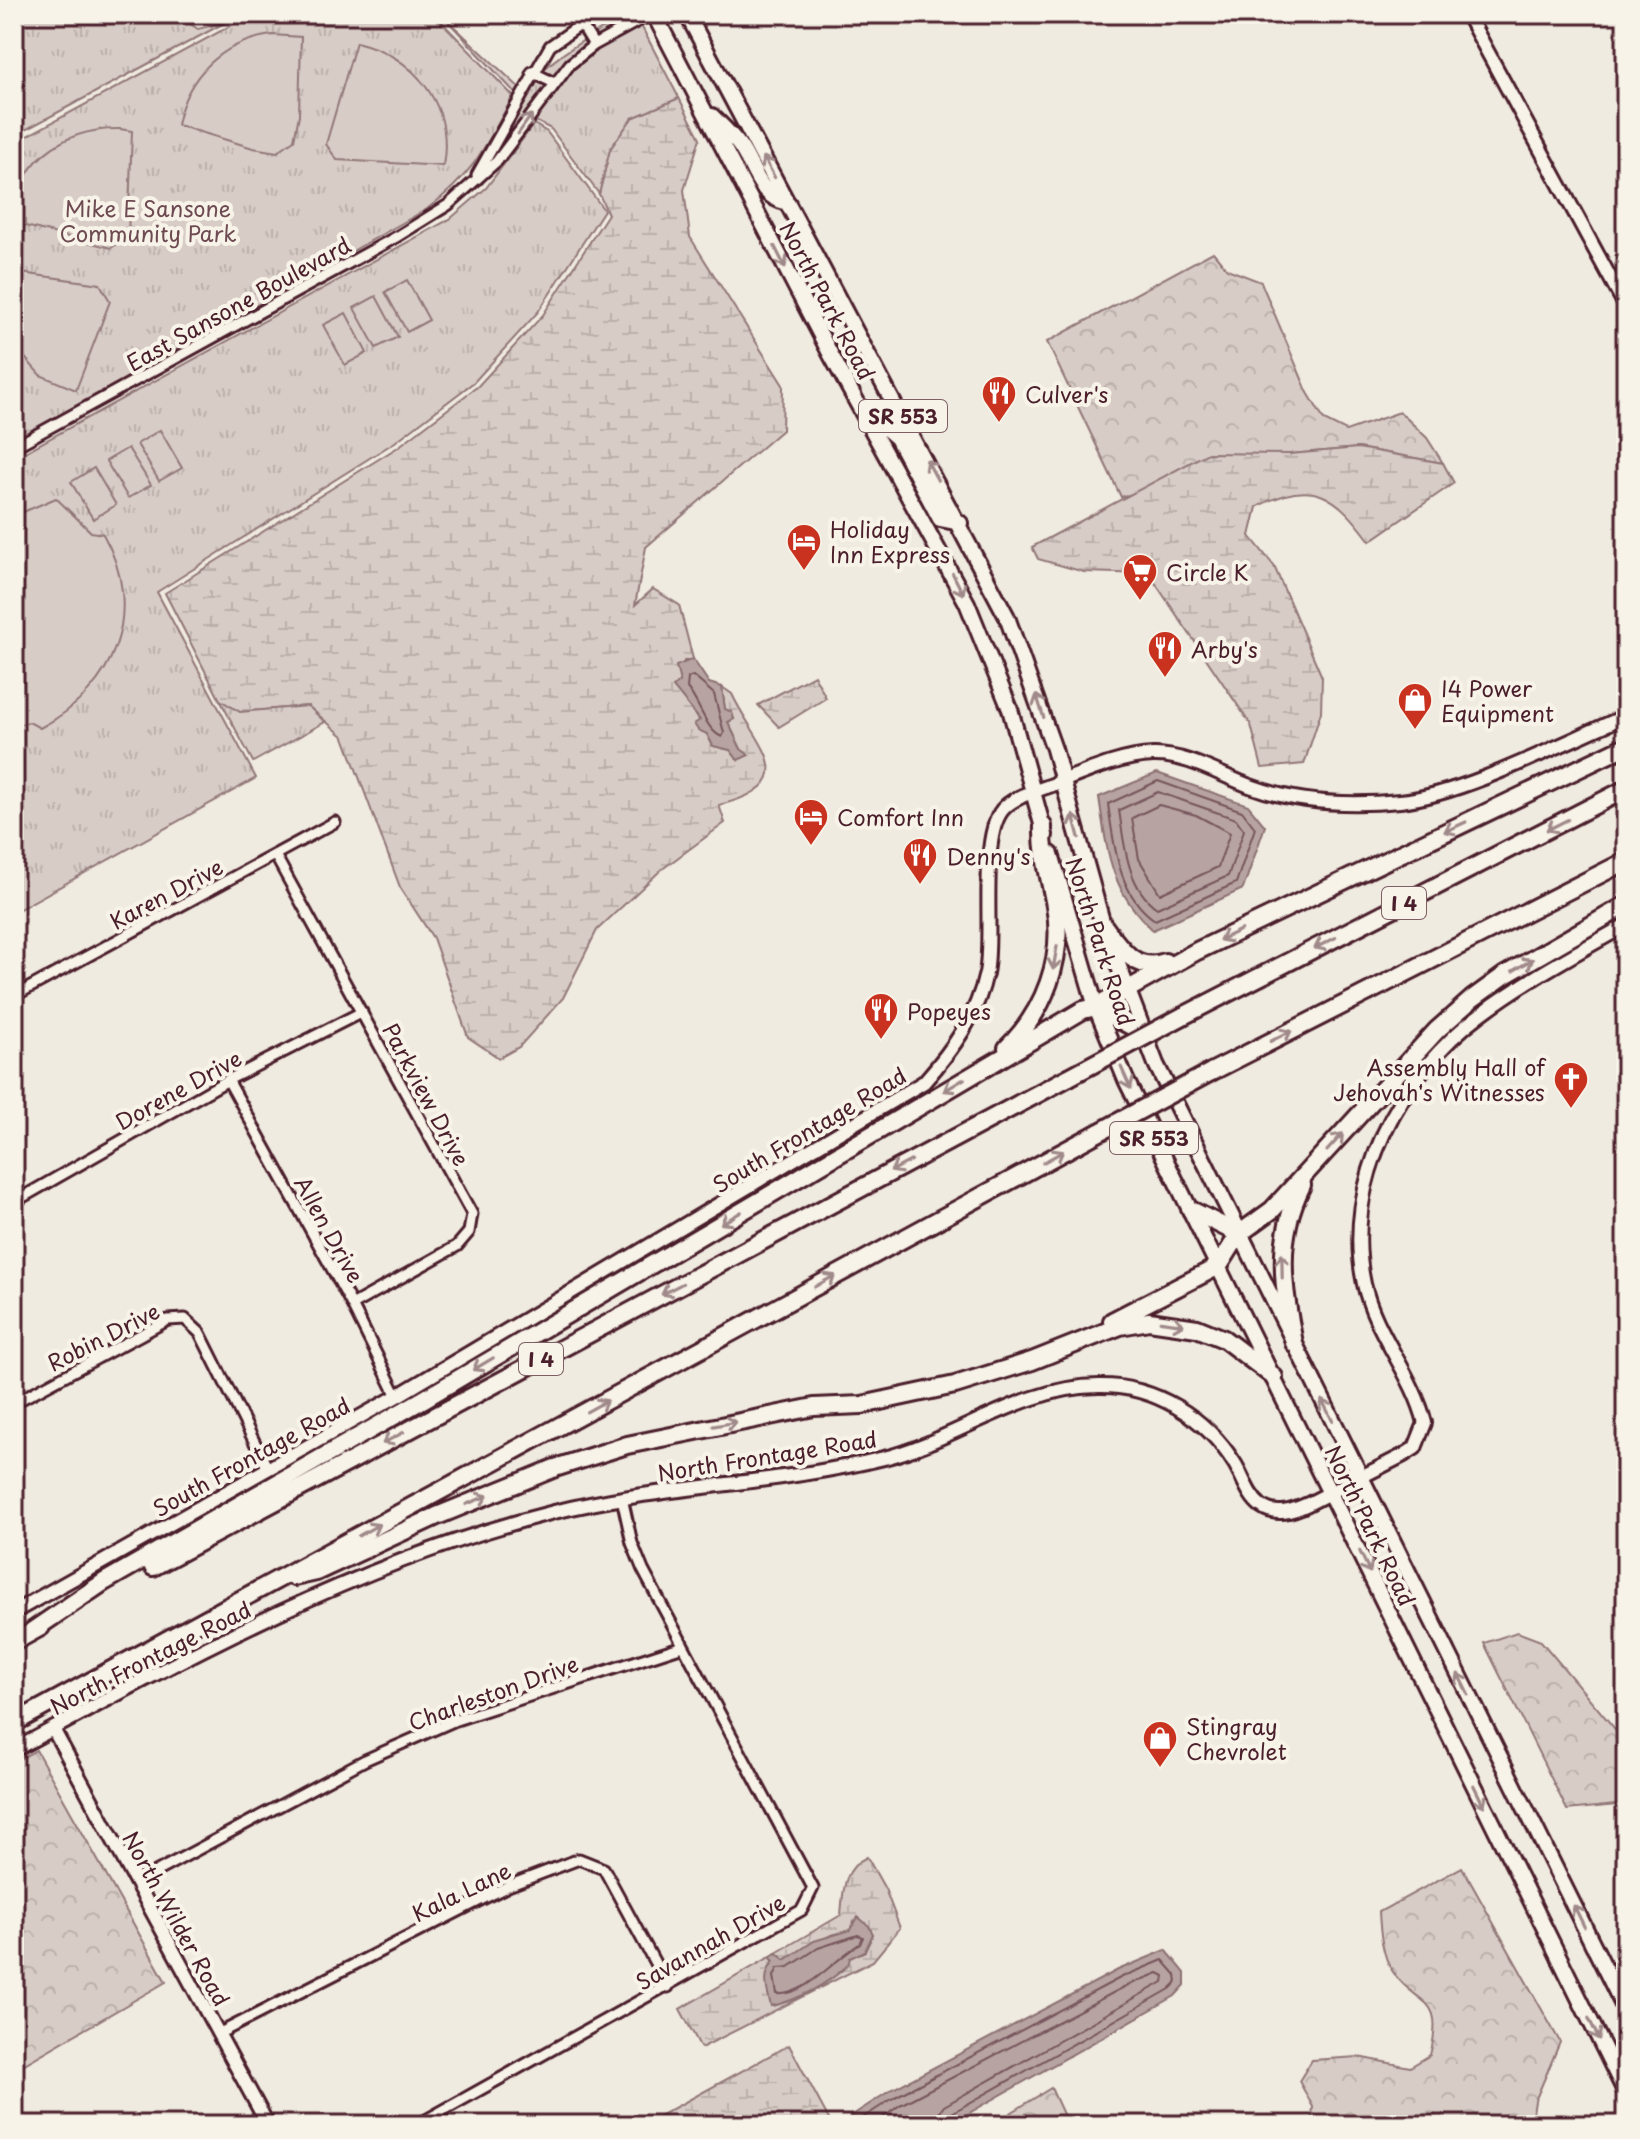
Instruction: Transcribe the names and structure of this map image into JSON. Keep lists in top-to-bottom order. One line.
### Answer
{"streets":{"highway":["I 4"],"main road":["North Park Road","SR 553"],"street":["East Sansone Boulevard","Karen Drive","Dorene Drive","Parkview Drive","South Frontage Road","Allen Drive","Robin Drive","North Frontage Road","Charleston Drive","Kala Lane","North Wilder Road","Savannah Drive"]},"crossings":[["North Park Road","East Sansone Boulevard"],["North Park Road","South Frontage Road"],["North Park Road","North Frontage Road"],["Karen Drive","Parkview Drive"],["Dorene Drive","Parkview Drive"],["Dorene Drive","Allen Drive"],["Parkview Drive","Allen Drive"],["South Frontage Road","Allen Drive"],["South Frontage Road","Robin Drive"],["North Frontage Road","North Wilder Road"],["Charleston Drive","North Wilder Road"],["Charleston Drive","Savannah Drive"],["Kala Lane","North Wilder Road"],["Kala Lane","Savannah Drive"]],"parks":["Mike E Sansone Community Park"],"places":{"restaurant":["Culver's","Arby's","Denny's","Popeyes"],"hotel":["Holiday Inn Express","Comfort Inn"],"supermarket":["Circle K"],"shop":["I4 Power Equipment","Stingray Chevrolet"],"church":["Assembly Hall of Jehovah's Witnesses"]}}
